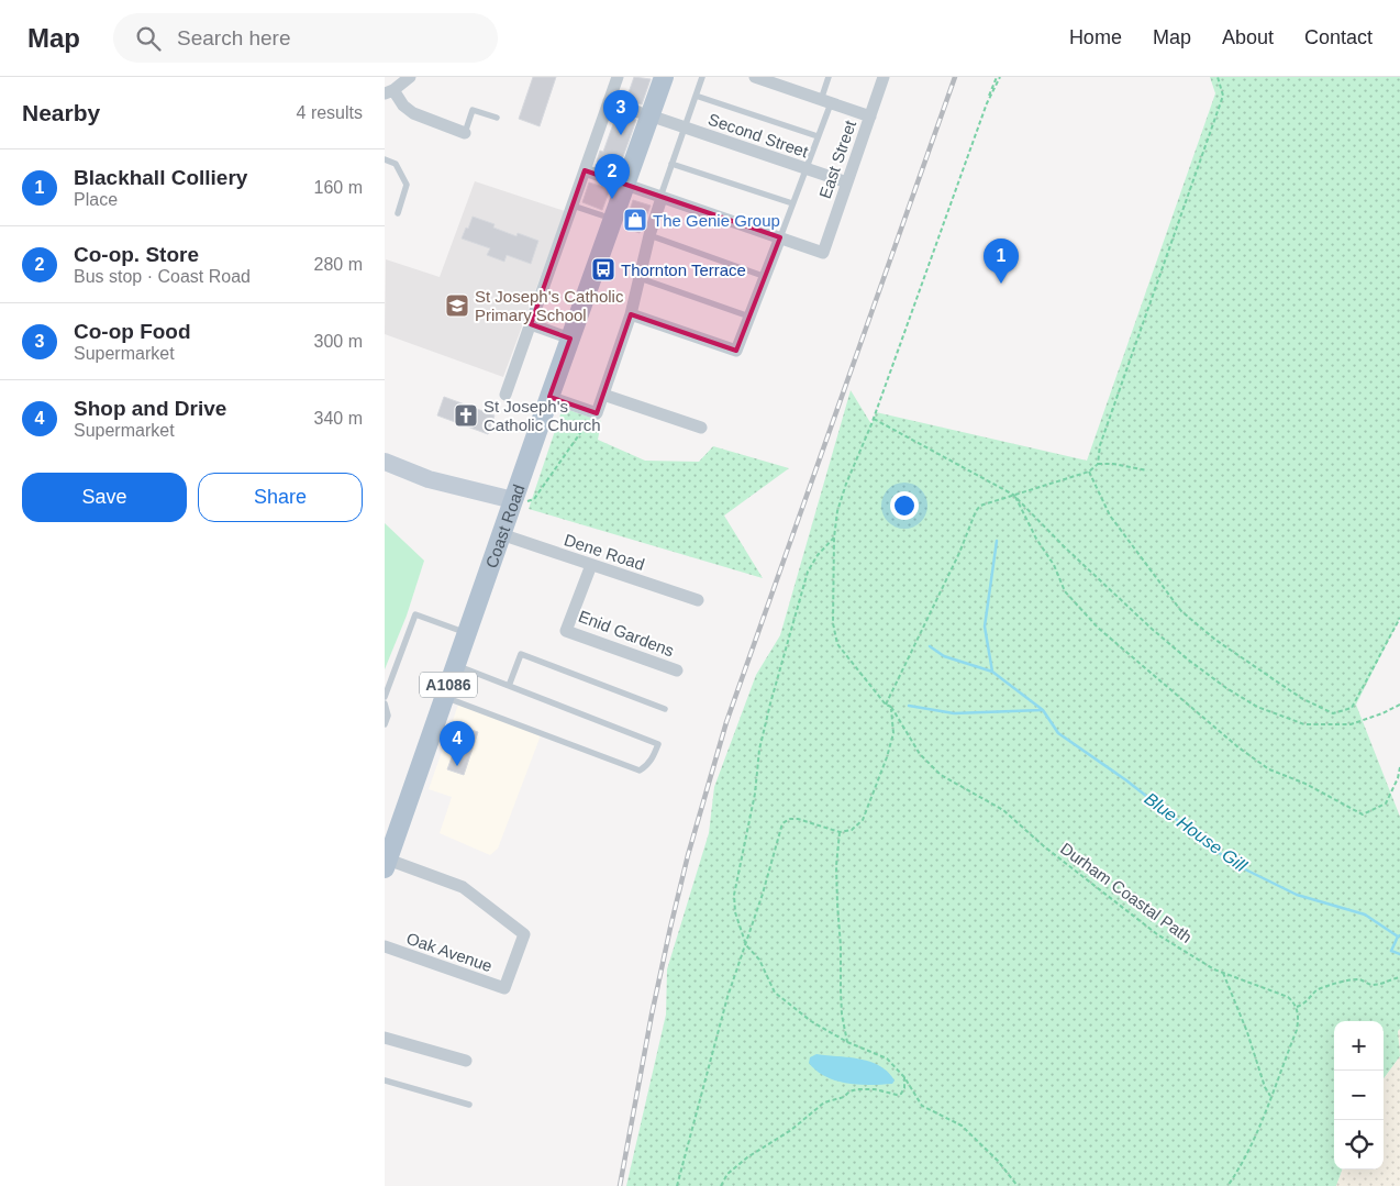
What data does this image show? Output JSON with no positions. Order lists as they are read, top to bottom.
{
  "streets": {
    "main road": ["Coast Road", "A1086"],
    "street": [
      "Second Street",
      "East Street",
      "Dene Road",
      "Enid Gardens",
      "Oak Avenue"
    ],
    "path": ["Durham Coastal Path"]
  },
  "crossings": [
    ["Second Street", "East Street"],
    ["Coast Road", "Dene Road"],
    ["Coast Road", "A1086"],
    ["Coast Road", "Oak Avenue"],
    ["Dene Road", "Enid Gardens"]
  ],
  "water": ["Blue House Gill"],
  "places": {
    "shop": ["The Genie Group"],
    "bus stop": ["Thornton Terrace"],
    "school or university": ["St Joseph's Catholic Primary School"],
    "church": ["St Joseph's Catholic Church"]
  },
  "page": {
    "header": "Map",
    "search": "Search here",
    "nav": [
      "Home",
      "Map",
      "About",
      "Contact"
    ],
    "heading": ["Nearby", "4 results"],
    "pins": [
      "3",
      "2",
      "1",
      "4"
    ],
    "list": [
      {
        "mark": "1",
        "name": "Blackhall Colliery",
        "note": "Place",
        "value": "160 m"
      },
      {
        "mark": "2",
        "name": "Co-op. Store",
        "note": "Bus stop · Coast Road",
        "value": "280 m"
      },
      {
        "mark": "3",
        "name": "Co-op Food",
        "note": "Supermarket",
        "value": "300 m"
      },
      {
        "mark": "4",
        "name": "Shop and Drive",
        "note": "Supermarket",
        "value": "340 m"
      }
    ],
    "buttons": ["Save", "Share"],
    "map_buttons": ["+", "−"]
  }
}
